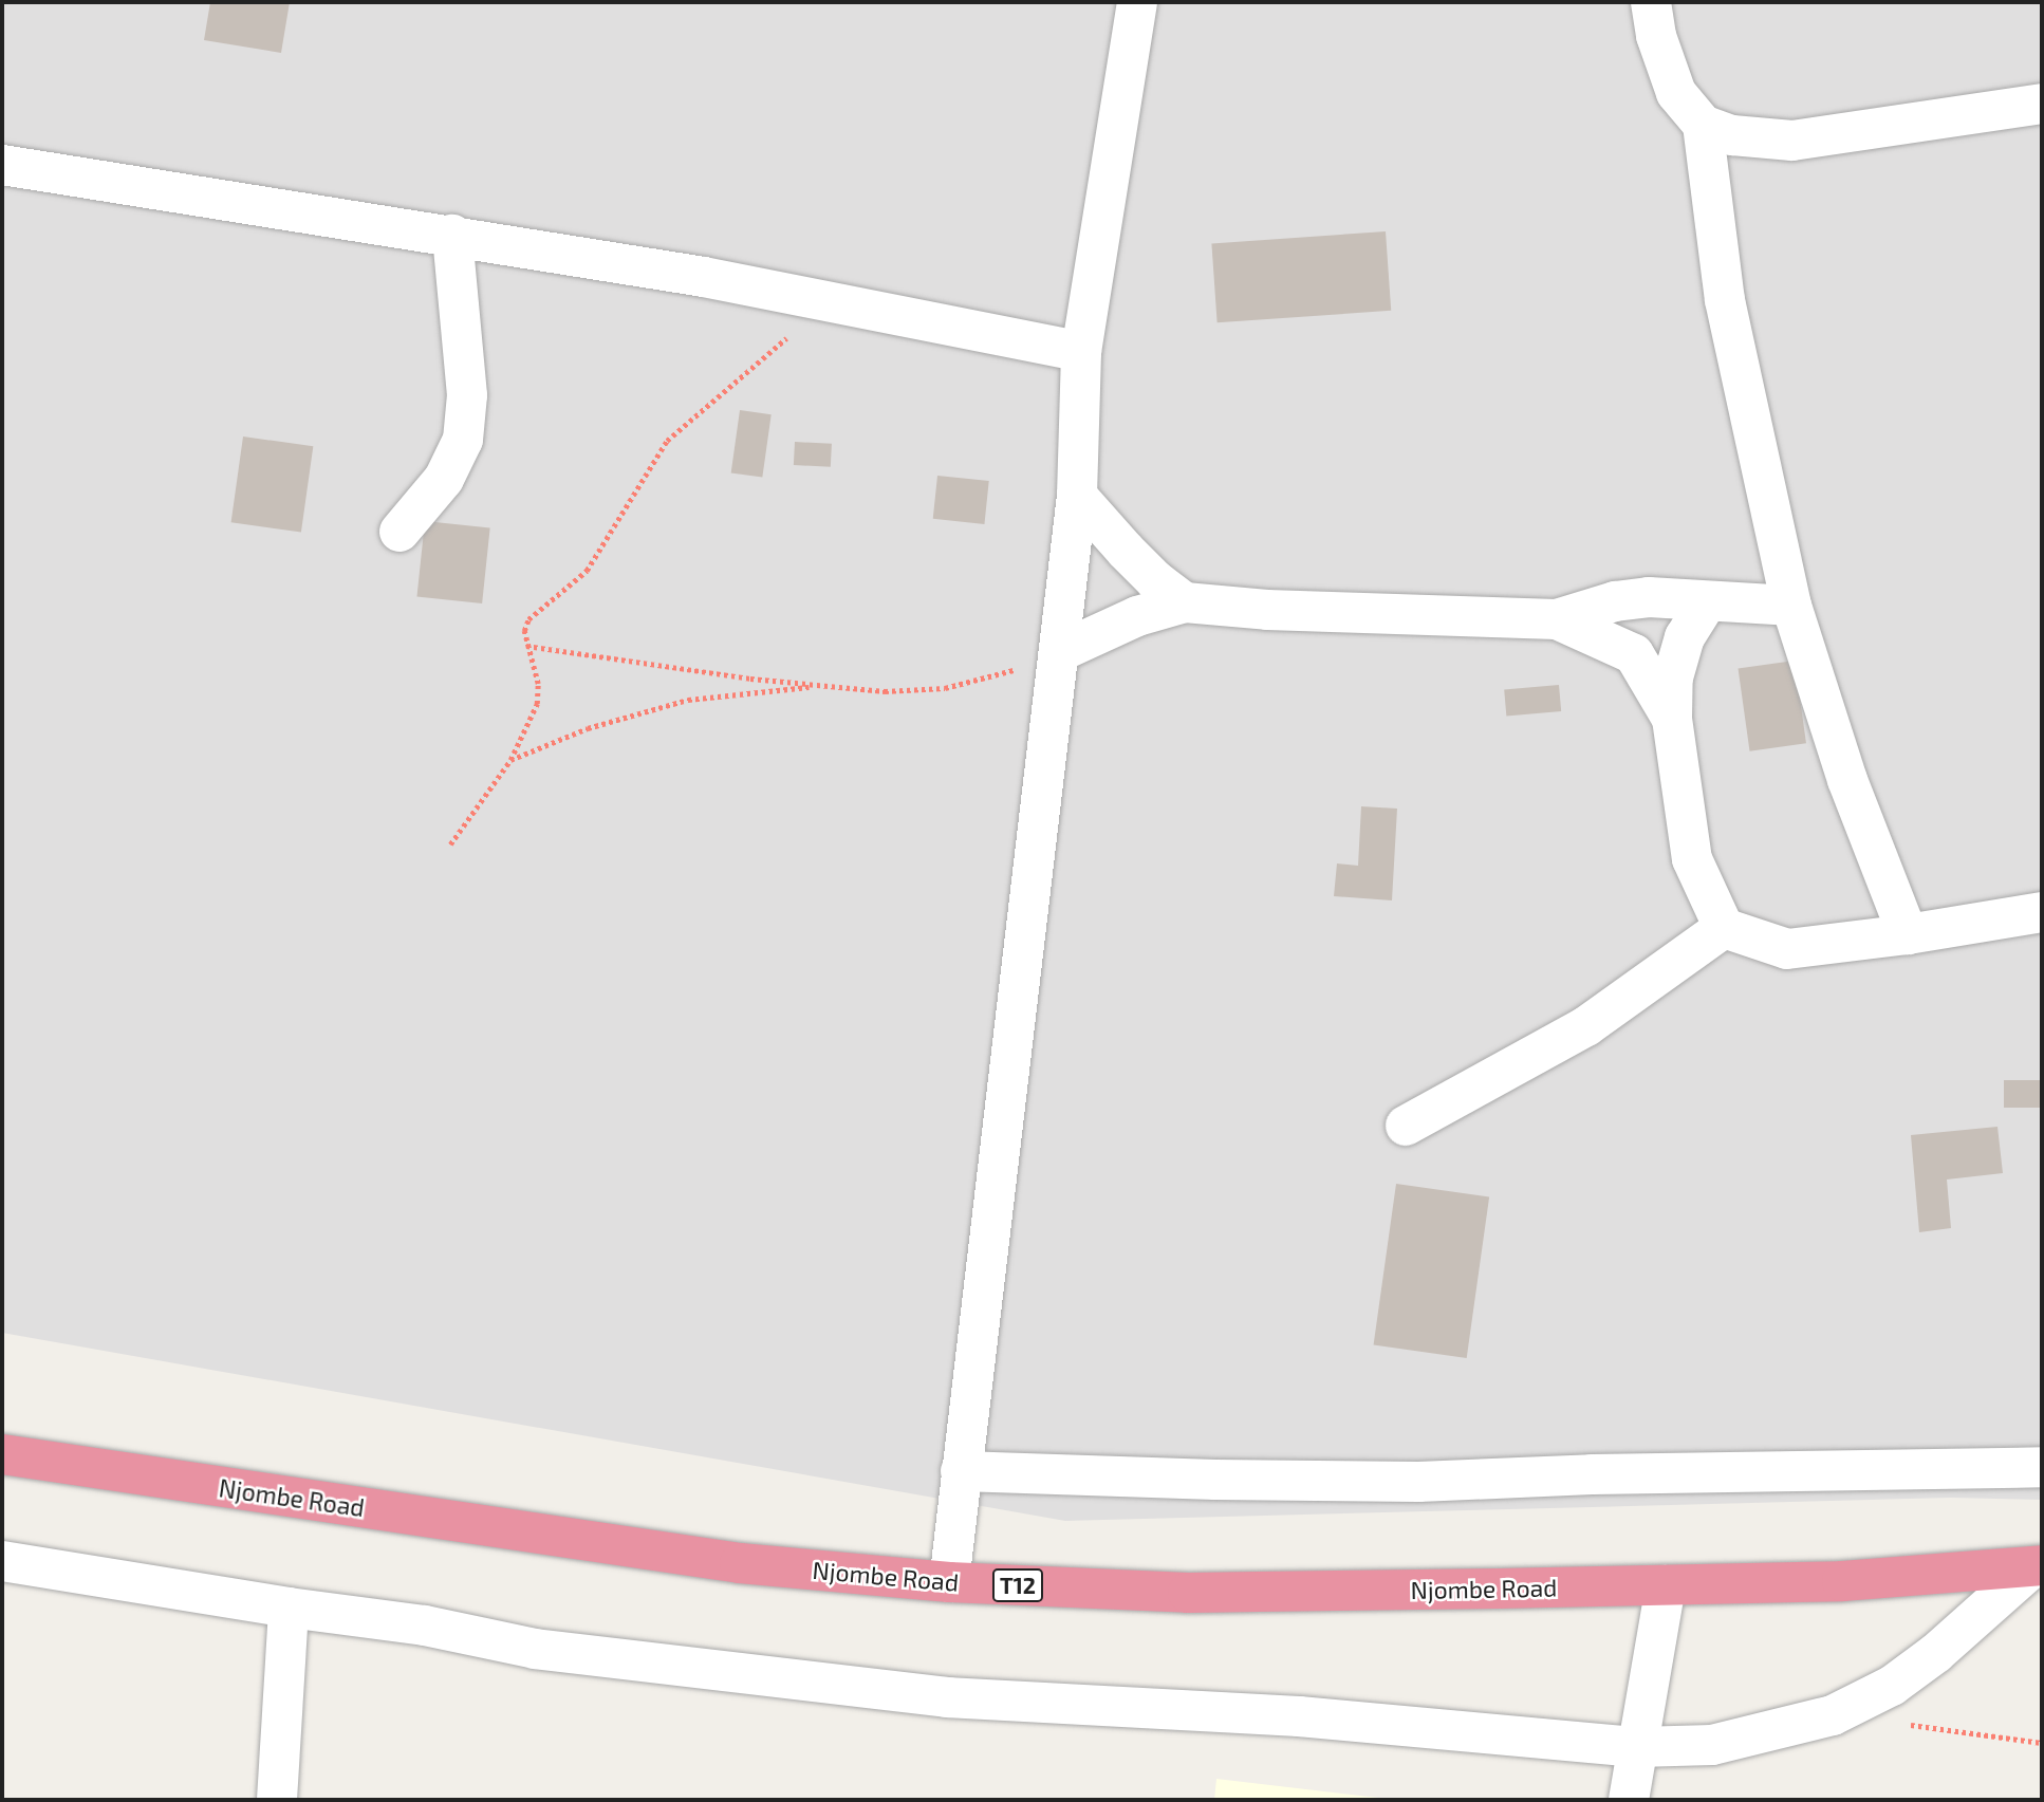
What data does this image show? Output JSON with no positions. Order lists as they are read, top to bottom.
{
  "streets": {
    "highway": ["Njombe Road", "T12"]
  }
}
